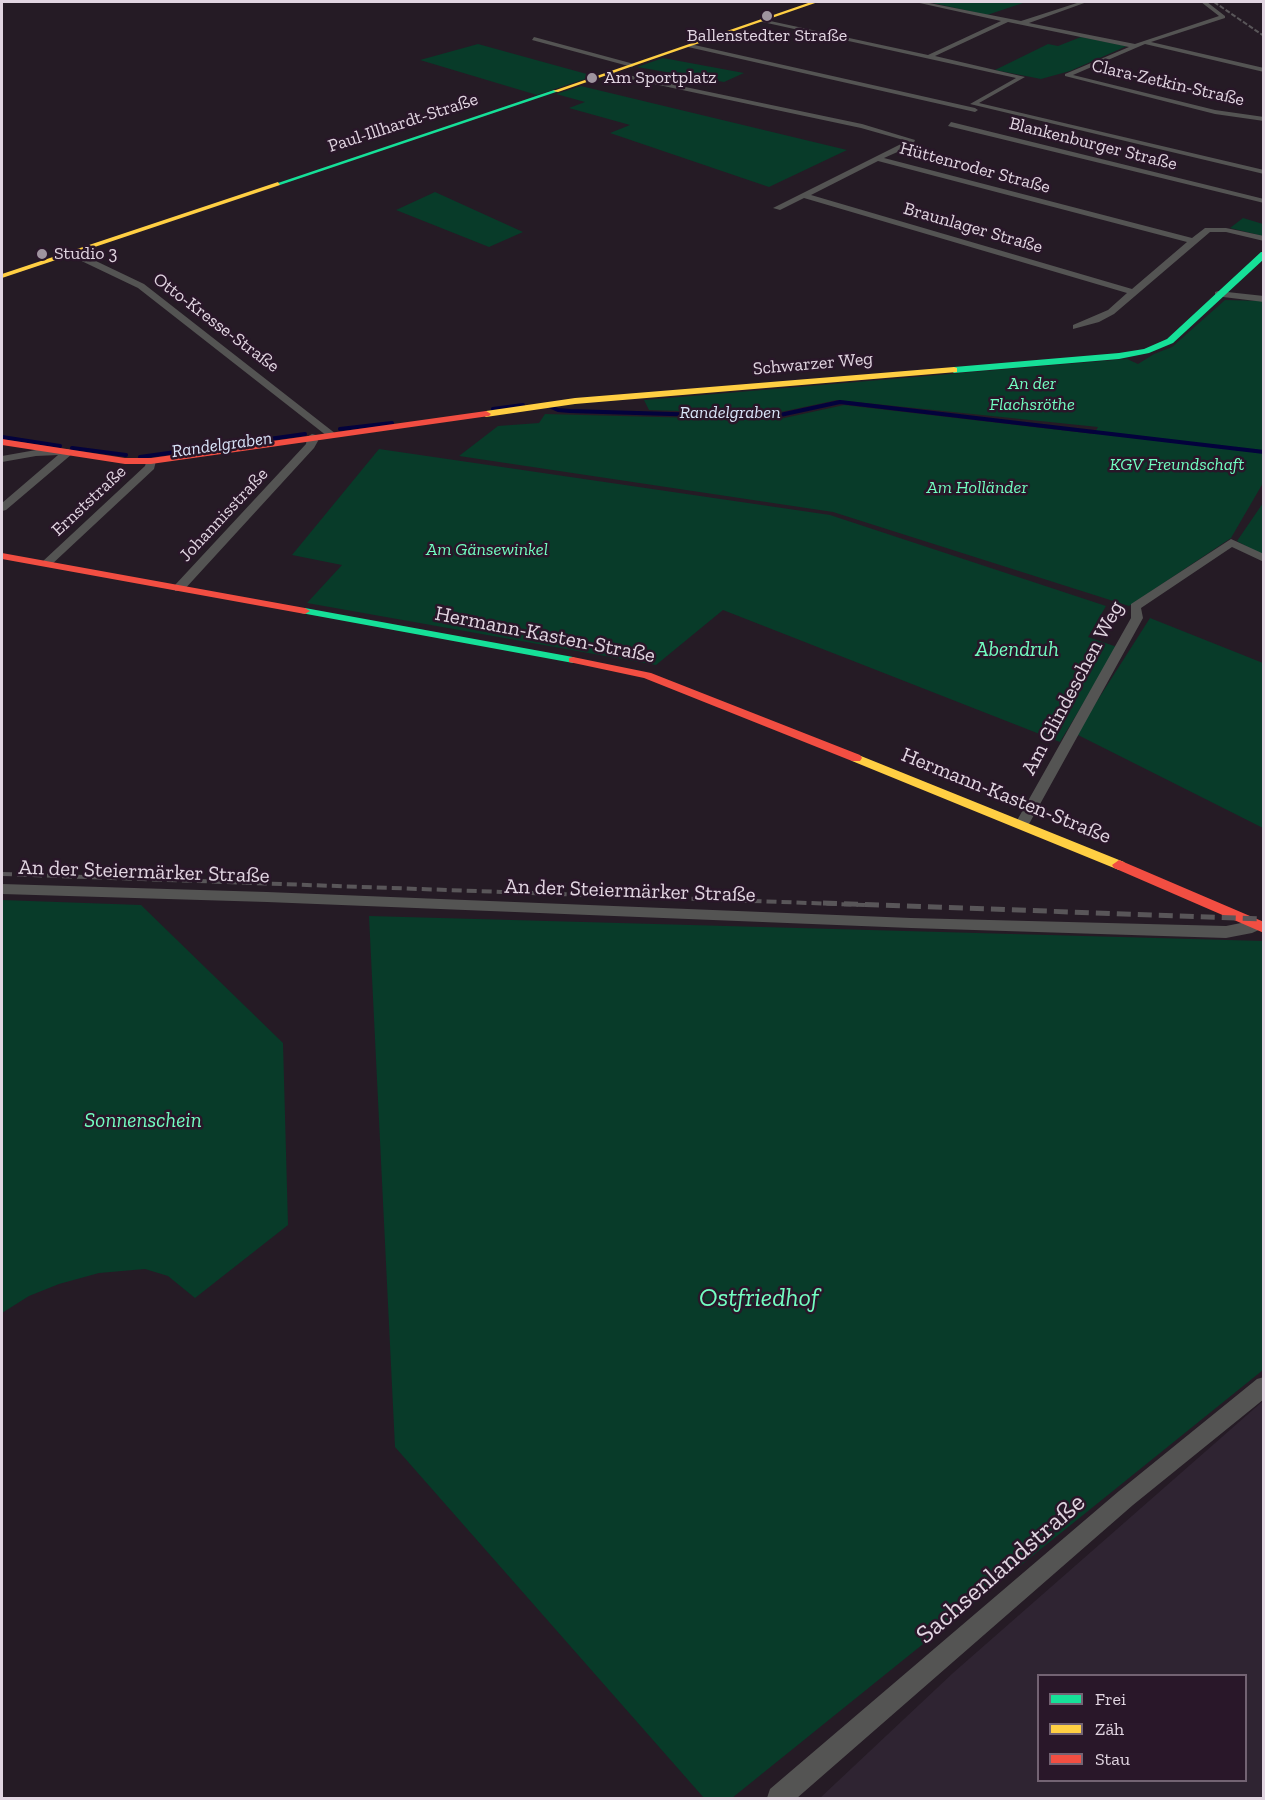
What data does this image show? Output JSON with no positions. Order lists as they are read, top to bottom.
{
  "streets": {
    "street": [
      "Clara-Zetkin-Straße",
      "Paul-Illhardt-Straße",
      "Blankenburger Straße",
      "Hüttenroder Straße",
      "Braunlager Straße",
      "Otto-Kresse-Straße",
      "Schwarzer Weg",
      "Ernststraße",
      "Johannisstraße",
      "Hermann-Kasten-Straße",
      "Am Glindeschen Weg",
      "An der Steiermärker Straße",
      "Sachsenlandstraße"
    ]
  },
  "crossings": [
    ["Paul-Illhardt-Straße", "Hüttenroder Straße"],
    ["Paul-Illhardt-Straße", "Otto-Kresse-Straße"],
    ["Otto-Kresse-Straße", "Schwarzer Weg"],
    ["Ernststraße", "Hermann-Kasten-Straße"],
    ["Johannisstraße", "Hermann-Kasten-Straße"],
    ["Hermann-Kasten-Straße", "Am Glindeschen Weg"],
    ["Hermann-Kasten-Straße", "An der Steiermärker Straße"]
  ],
  "water": ["Randelgraben"],
  "parks": [
    "An der Flachsröthe",
    "KGV Freundschaft",
    "Am Holländer",
    "Am Gänsewinkel",
    "Abendruh",
    "Sonnenschein",
    "Ostfriedhof"
  ],
  "places": ["Ballenstedter Straße", "Am Sportplatz", "Studio 3"],
  "legend": ["Frei", "Zäh", "Stau"]
}
